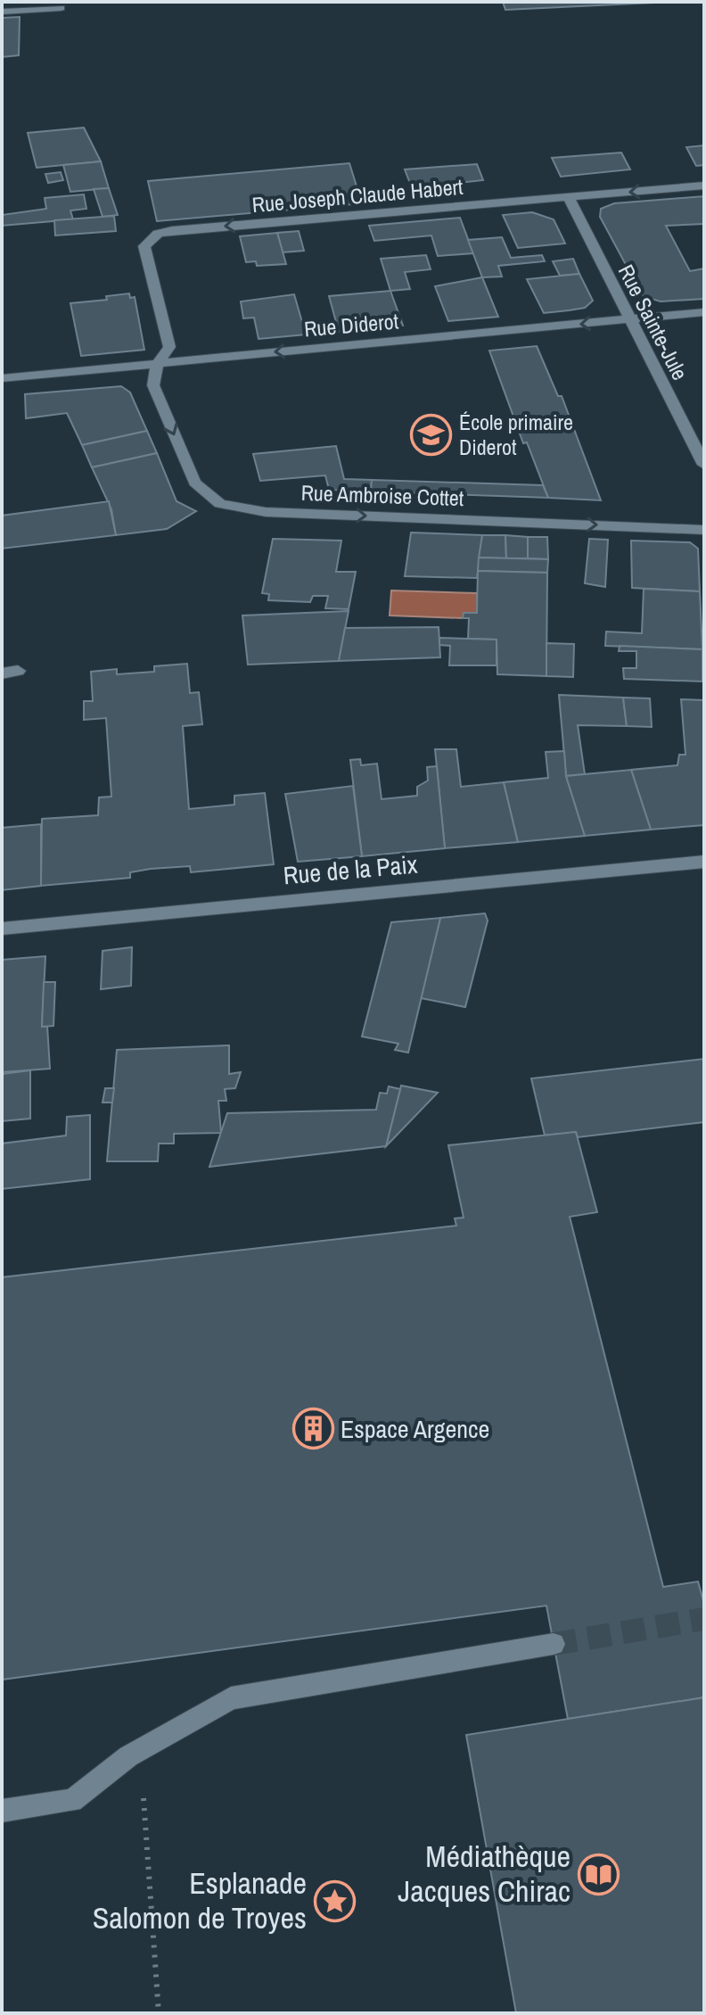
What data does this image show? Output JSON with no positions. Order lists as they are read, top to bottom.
{
  "streets": {
    "street": [
      "Rue Joseph Claude Habert",
      "Rue Sainte-Jule",
      "Rue Diderot",
      "Rue Ambroise Cottet",
      "Rue de la Paix"
    ]
  },
  "crossings": [
    ["Rue Joseph Claude Habert", "Rue Sainte-Jule"],
    ["Rue Joseph Claude Habert", "Rue Diderot"],
    ["Rue Joseph Claude Habert", "Rue Ambroise Cottet"],
    ["Rue Sainte-Jule", "Rue Diderot"],
    ["Rue Diderot", "Rue Ambroise Cottet"]
  ],
  "one_way": ["Rue Joseph Claude Habert", "Rue Diderot", "Rue Ambroise Cottet"],
  "places": {
    "school or university": ["École primaire Diderot"],
    "building": ["Espace Argence"],
    "library": ["Médiathèque Jacques Chirac"],
    "place": ["Esplanade Salomon de Troyes"]
  }
}
